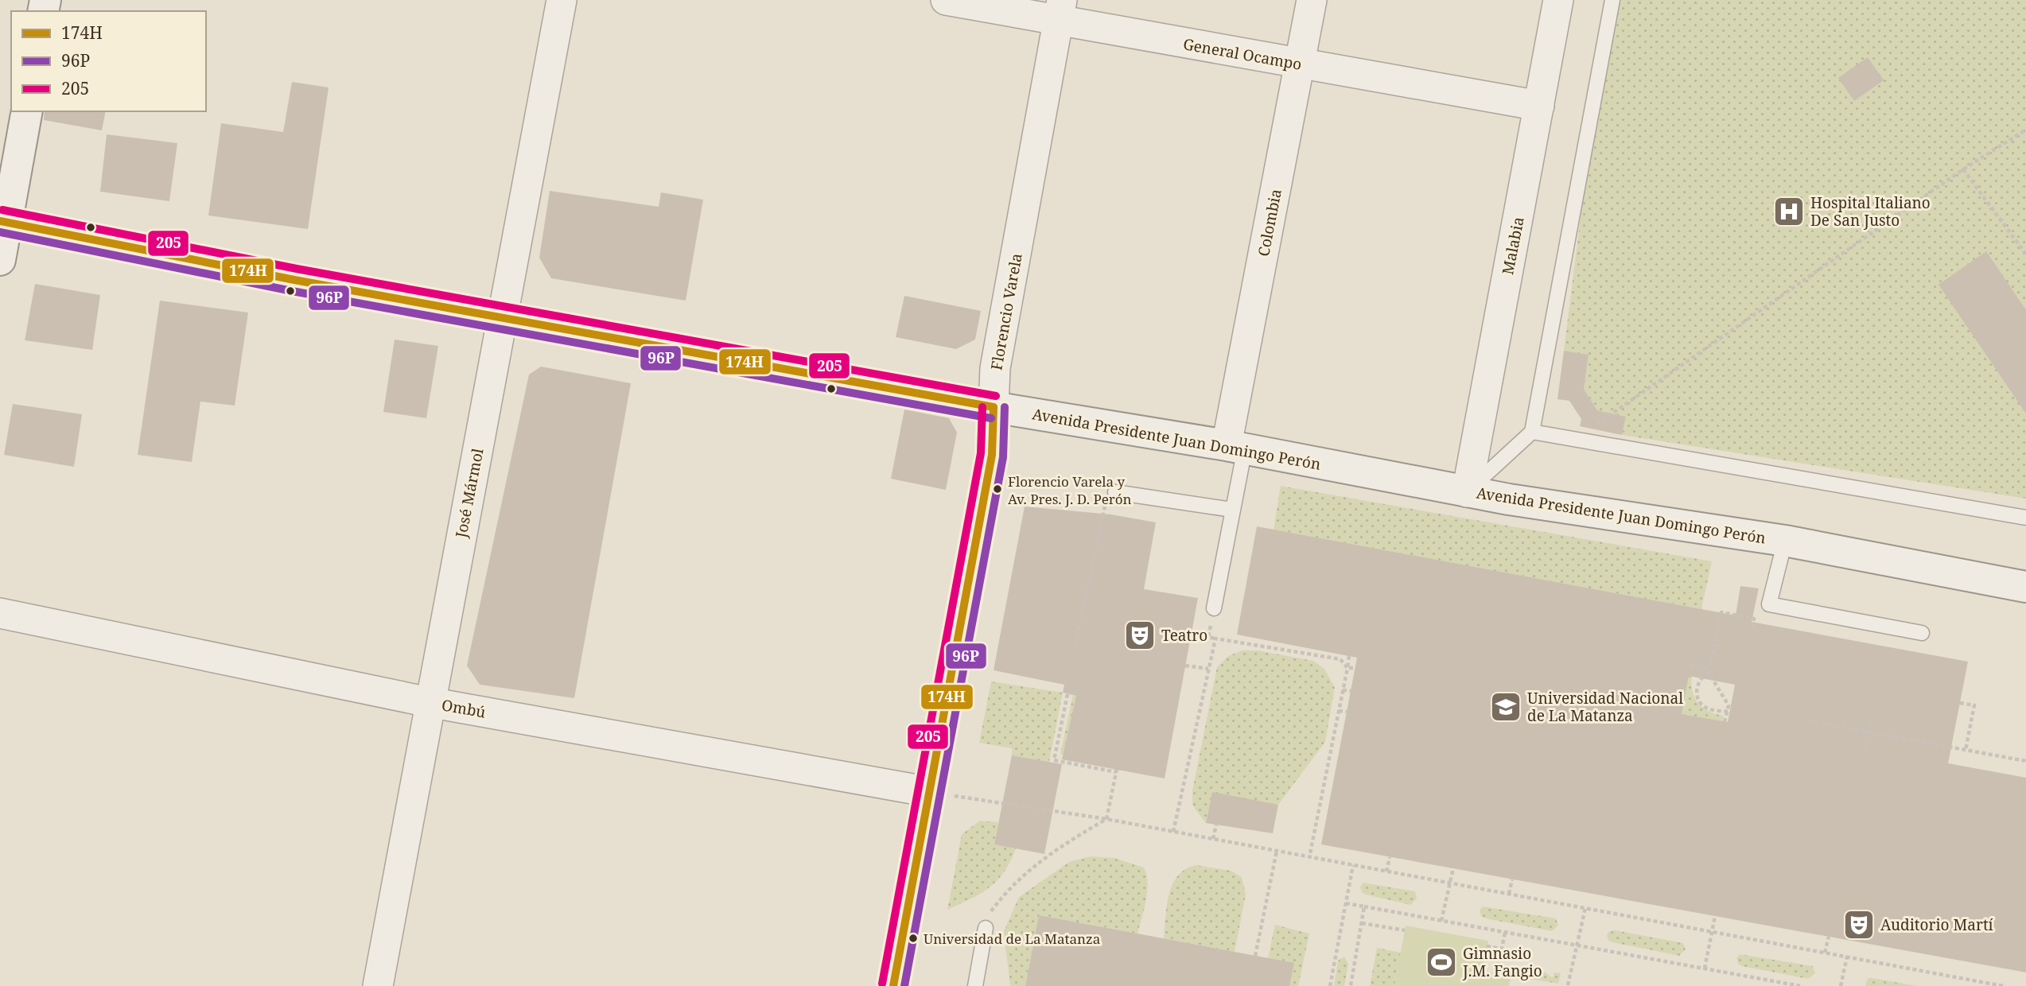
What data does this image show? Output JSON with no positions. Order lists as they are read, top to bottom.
{
  "streets": {
    "main road": ["Florencio Varela", "Avenida Presidente Juan Domingo Perón"],
    "street": [
      "General Ocampo",
      "Colombia",
      "Malabia",
      "José Mármol",
      "Ombú"
    ]
  },
  "crossings": [
    ["General Ocampo", "Colombia"],
    ["General Ocampo", "Malabia"],
    ["General Ocampo", "Florencio Varela"],
    ["Colombia", "Avenida Presidente Juan Domingo Perón"],
    ["Malabia", "Avenida Presidente Juan Domingo Perón"],
    ["Florencio Varela", "Avenida Presidente Juan Domingo Perón"],
    ["Florencio Varela", "Ombú"],
    ["Avenida Presidente Juan Domingo Perón", "José Mármol"],
    ["José Mármol", "Ombú"]
  ],
  "places": {
    "hospital": ["Hospital Italiano De San Justo"],
    "other": ["Florencio Varela y Av. Pres. J. D. Perón", "Universidad de La Matanza"],
    "theatre": ["Teatro", "Auditorio Martí"],
    "school or university": ["Universidad Nacional de La Matanza"],
    "sports": ["Gimnasio J.M. Fangio"]
  },
  "lines": ["transit line 205", "transit line 174H", "transit line 96P"],
  "legend": ["174H", "96P", "205"]
}
